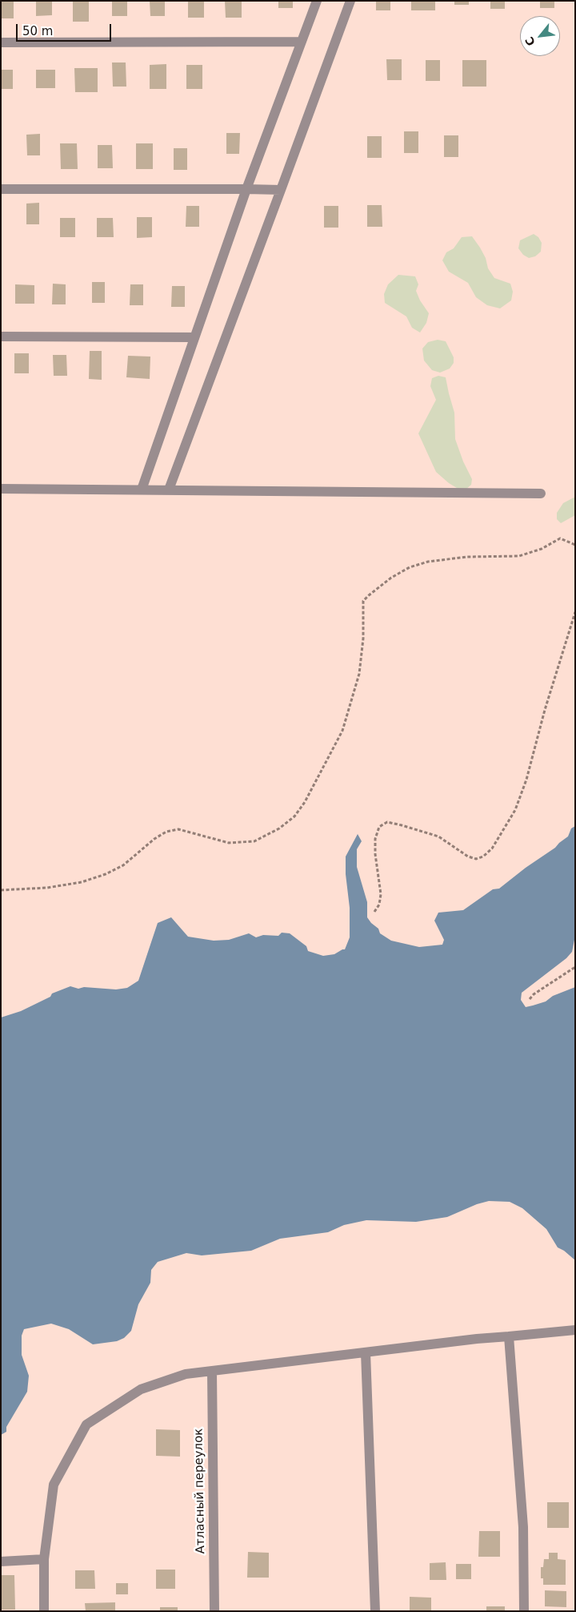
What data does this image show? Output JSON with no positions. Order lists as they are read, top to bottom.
{
  "streets": {
    "street": ["Атласный переулок"]
  },
  "scale_bar": "50 m",
  "north": "bottom left"
}
